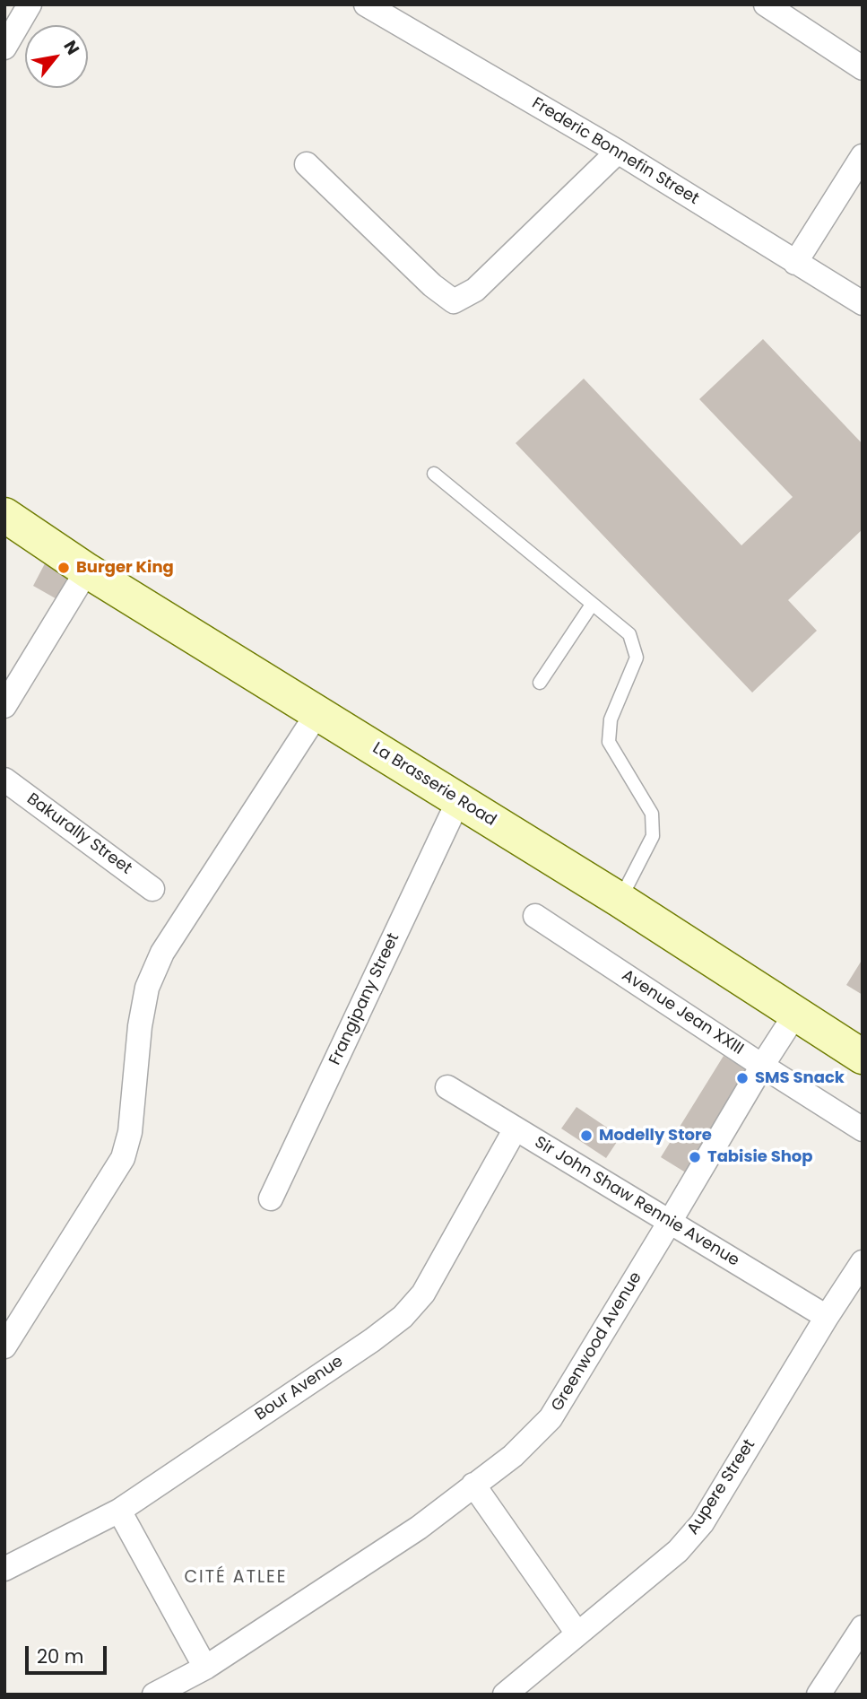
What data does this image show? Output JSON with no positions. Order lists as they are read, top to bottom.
{
  "streets": {
    "main road": ["La Brasserie Road"],
    "street": [
      "Frederic Bonnefin Street",
      "Bakurally Street",
      "Frangipany Street",
      "Avenue Jean XXIII",
      "Sir John Shaw Rennie Avenue",
      "Greenwood Avenue",
      "Bour Avenue",
      "Aupere Street"
    ]
  },
  "crossings": [
    ["La Brasserie Road", "Frangipany Street"],
    ["La Brasserie Road", "Greenwood Avenue"],
    ["Avenue Jean XXIII", "Greenwood Avenue"],
    ["Sir John Shaw Rennie Avenue", "Greenwood Avenue"],
    ["Sir John Shaw Rennie Avenue", "Bour Avenue"],
    ["Sir John Shaw Rennie Avenue", "Aupere Street"]
  ],
  "districts": ["CITÉ ATLEE"],
  "places": [
    "Burger King",
    "SMS Snack",
    "Modelly Store",
    "Tabisie Shop"
  ],
  "scale_bar": "20 m",
  "north": "top right"
}
